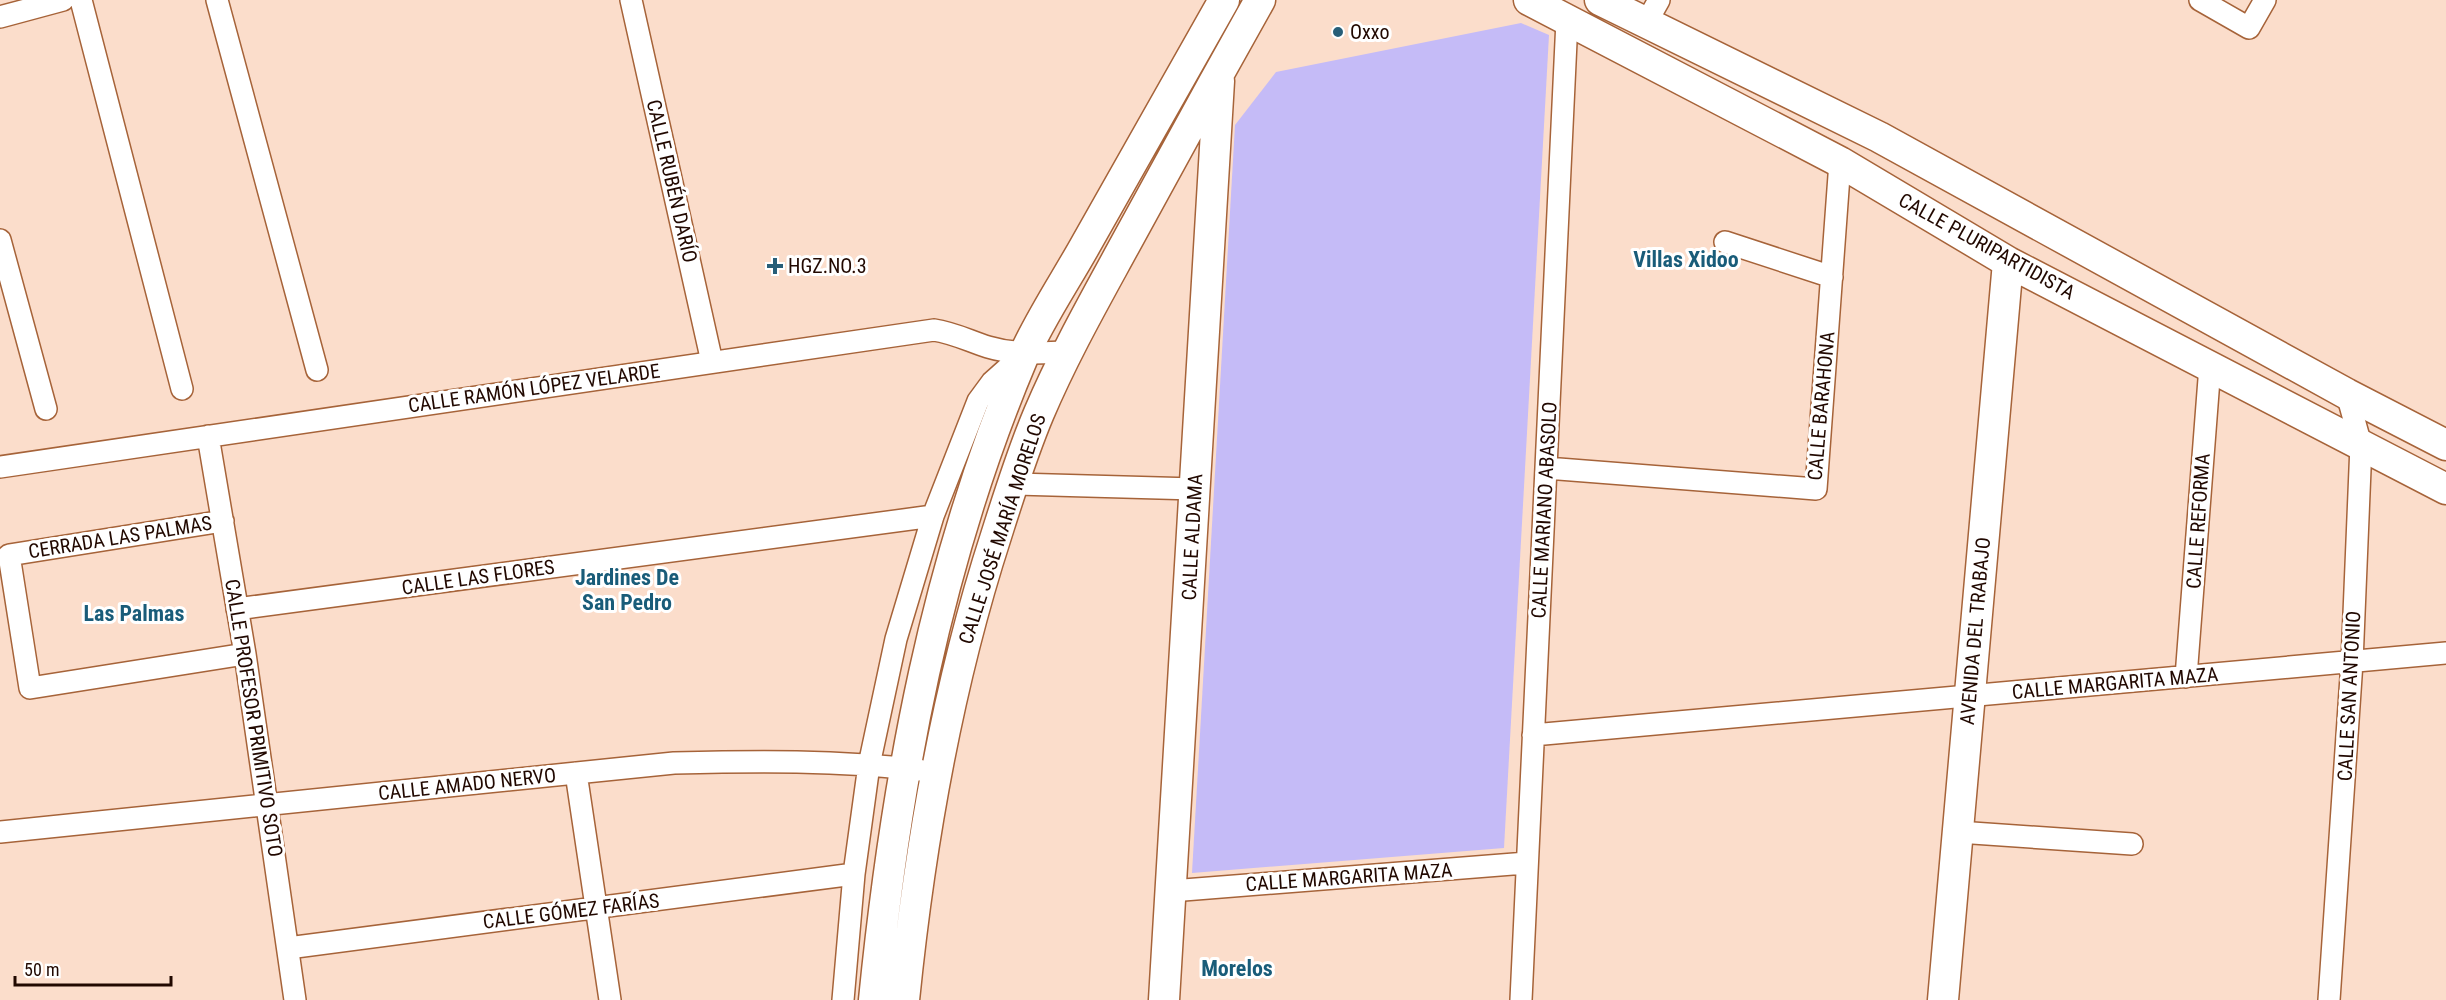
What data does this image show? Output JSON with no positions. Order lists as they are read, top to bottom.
{
  "streets": {
    "street": [
      "CALLE RUBÉN DARÍO",
      "CALLE PLURIPARTIDISTA",
      "CALLE RAMÓN LÓPEZ VELARDE",
      "CALLE BARAHONA",
      "CALLE MARIANO ABASOLO",
      "CALLE REFORMA",
      "CALLE JOSÉ MARÍA MORELOS",
      "CERRADA LAS PALMAS",
      "CALLE ALDAMA",
      "CALLE LAS FLORES",
      "AVENIDA DEL TRABAJO",
      "CALLE MARGARITA MAZA",
      "CALLE SAN ANTONIO",
      "CALLE PROFESOR PRIMITIVO SOTO",
      "CALLE AMADO NERVO",
      "CALLE GÓMEZ FARÍAS"
    ]
  },
  "crossings": [
    ["CALLE RUBÉN DARÍO", "CALLE RAMÓN LÓPEZ VELARDE"],
    ["CALLE PLURIPARTIDISTA", "CALLE BARAHONA"],
    ["CALLE PLURIPARTIDISTA", "CALLE MARIANO ABASOLO"],
    ["CALLE PLURIPARTIDISTA", "CALLE REFORMA"],
    ["CALLE PLURIPARTIDISTA", "AVENIDA DEL TRABAJO"],
    ["CALLE PLURIPARTIDISTA", "CALLE SAN ANTONIO"],
    ["CALLE RAMÓN LÓPEZ VELARDE", "CALLE JOSÉ MARÍA MORELOS"],
    ["CALLE RAMÓN LÓPEZ VELARDE", "CALLE PROFESOR PRIMITIVO SOTO"],
    ["CALLE BARAHONA", "CALLE MARIANO ABASOLO"],
    ["CALLE MARIANO ABASOLO", "CALLE MARGARITA MAZA"],
    ["CALLE REFORMA", "CALLE MARGARITA MAZA"],
    ["CALLE JOSÉ MARÍA MORELOS", "CALLE ALDAMA"],
    ["CALLE JOSÉ MARÍA MORELOS", "CALLE AMADO NERVO"],
    ["CERRADA LAS PALMAS", "CALLE PROFESOR PRIMITIVO SOTO"],
    ["CALLE ALDAMA", "CALLE MARGARITA MAZA"],
    ["CALLE LAS FLORES", "CALLE PROFESOR PRIMITIVO SOTO"],
    ["AVENIDA DEL TRABAJO", "CALLE MARGARITA MAZA"],
    ["CALLE MARGARITA MAZA", "CALLE SAN ANTONIO"],
    ["CALLE PROFESOR PRIMITIVO SOTO", "CALLE AMADO NERVO"],
    ["CALLE PROFESOR PRIMITIVO SOTO", "CALLE GÓMEZ FARÍAS"]
  ],
  "districts": [
    "Villas Xidoo",
    "Jardines De San Pedro",
    "Las Palmas",
    "Morelos"
  ],
  "places": {
    "other": ["Oxxo"],
    "health": ["HGZ.NO.3"]
  },
  "scale_bar": "50 m"
}
